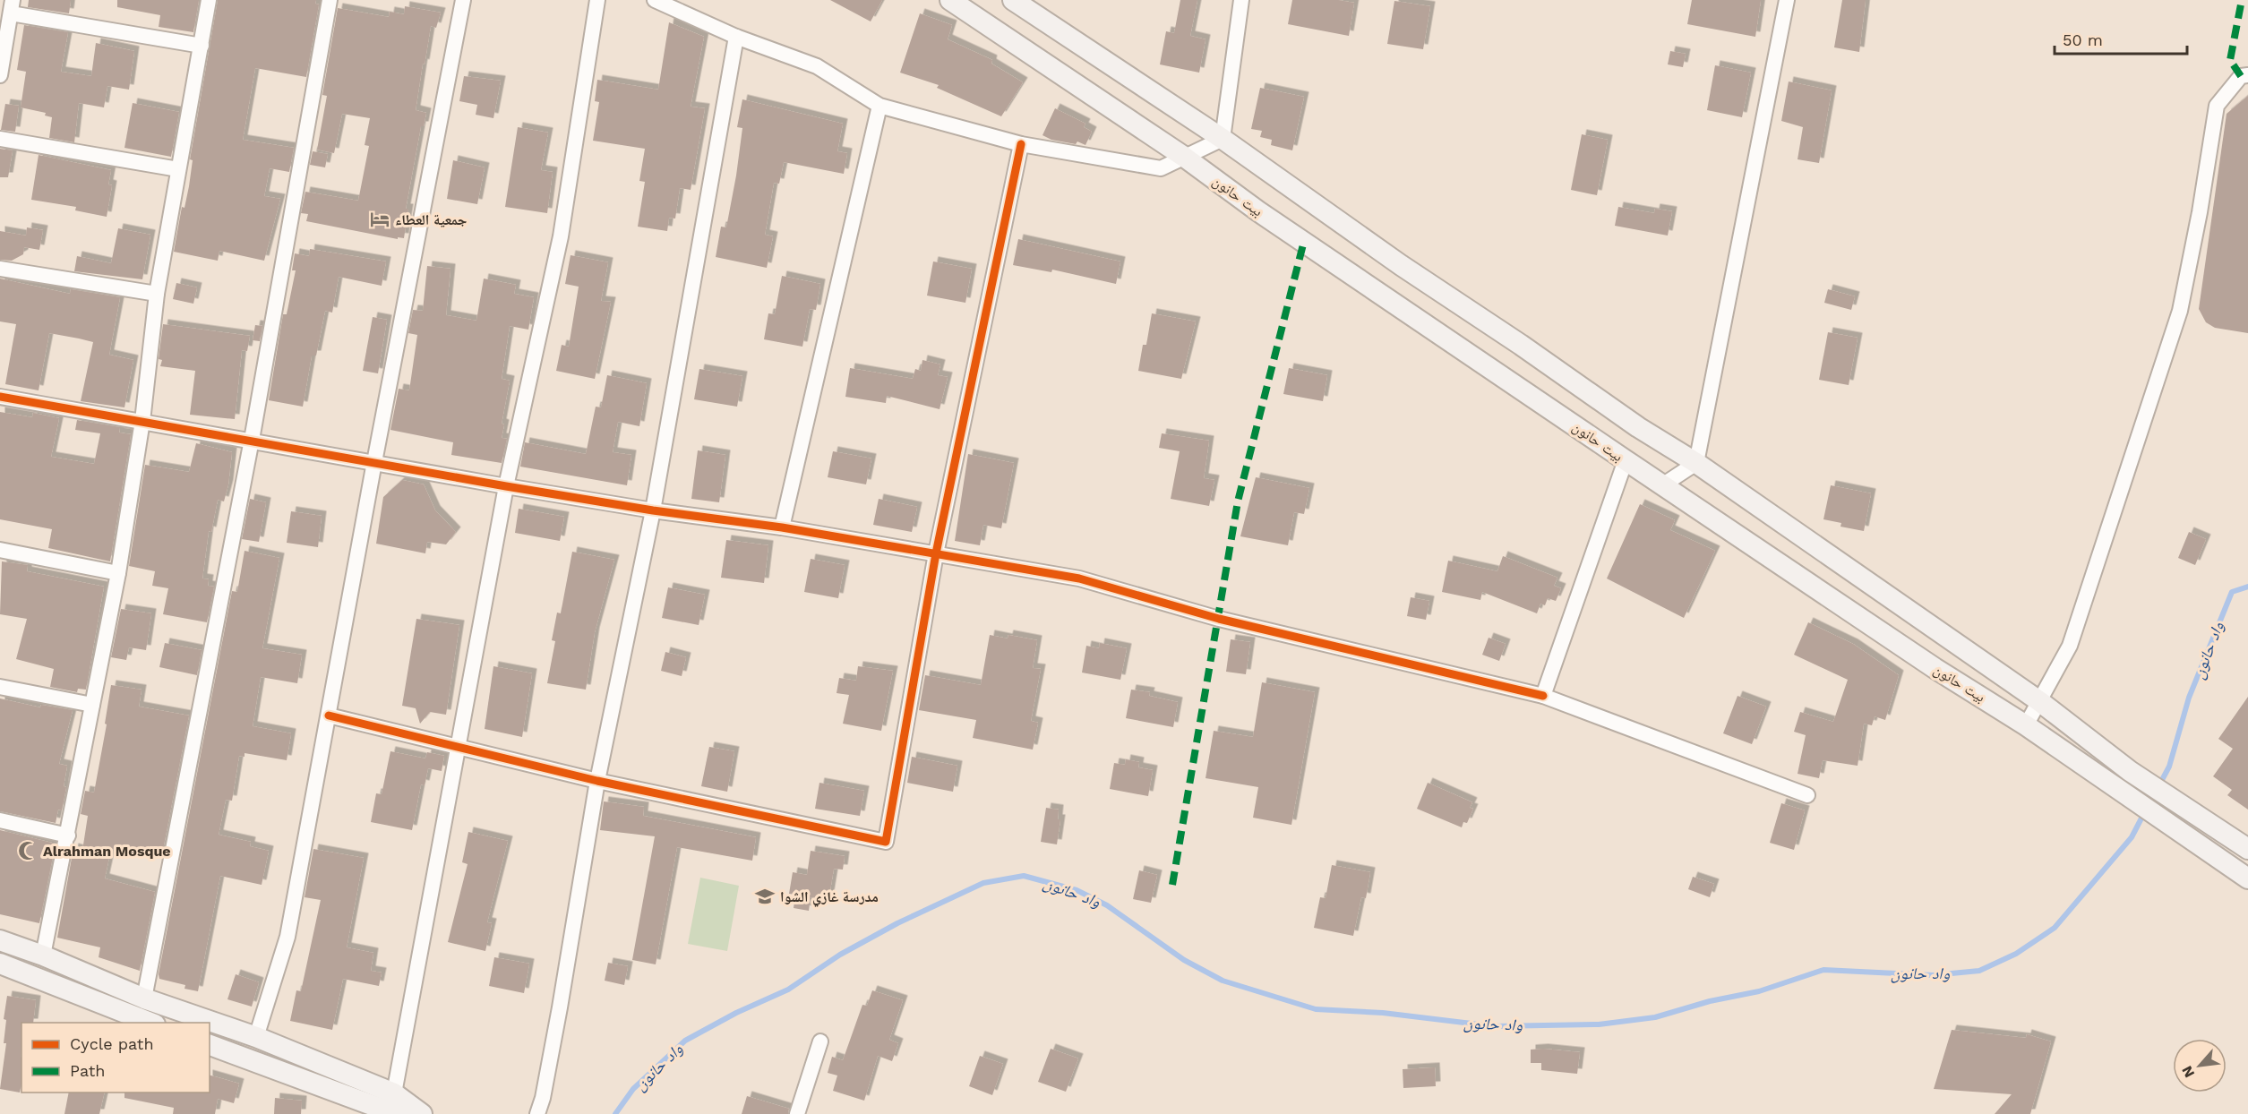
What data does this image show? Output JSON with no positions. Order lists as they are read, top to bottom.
{
  "streets": {
    "main road": ["بيت حانون"]
  },
  "water": ["واد حانون"],
  "places": {
    "hotel": ["جمعية العطاء"],
    "mosque": ["Alrahman Mosque"],
    "school or university": ["مدرسة غازي الشوا"]
  },
  "legend": ["Cycle path", "Path"],
  "scale_bar": "50 m",
  "north": "bottom left"
}
